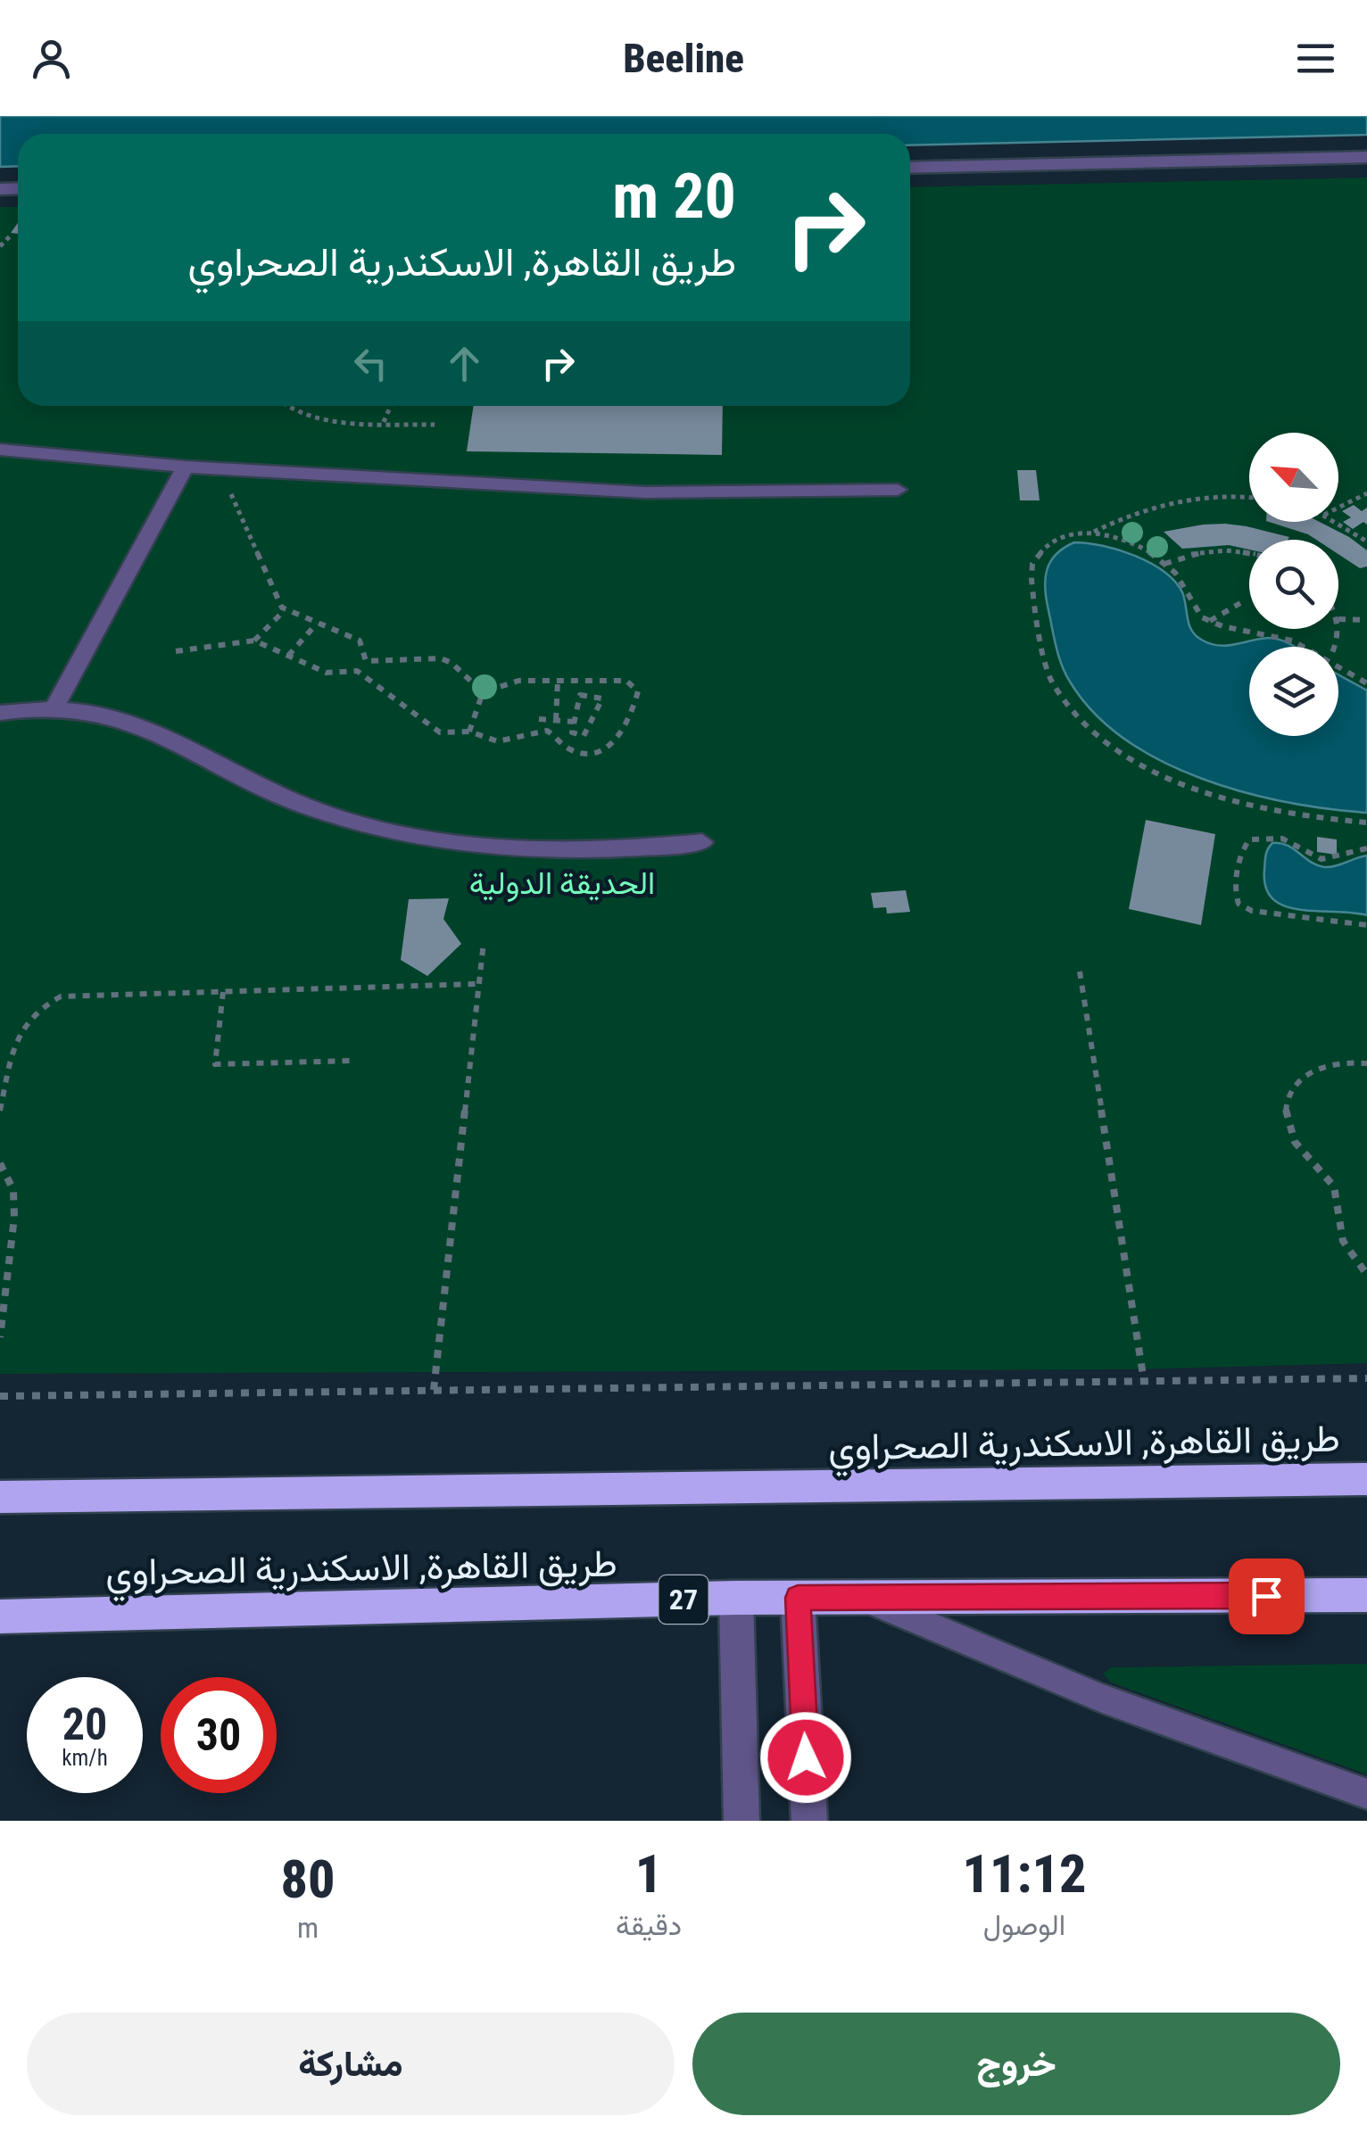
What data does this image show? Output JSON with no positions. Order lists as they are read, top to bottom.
{
  "streets": {
    "highway": ["طريق القاهرة, الاسكندرية الصحراوي", "27"]
  },
  "parks": ["الحديقة الدولية"],
  "north": "top left",
  "page": {
    "header": "Beeline",
    "turn": ["20 m", "طريق القاهرة, الاسكندرية الصحراوي"],
    "speed": "20 km/h",
    "limit": "30",
    "eta": [
      "11:12",
      "الوصول",
      "1",
      "دقيقة",
      "80",
      "m"
    ],
    "buttons": ["خروج", "مشاركة"]
  }
}
